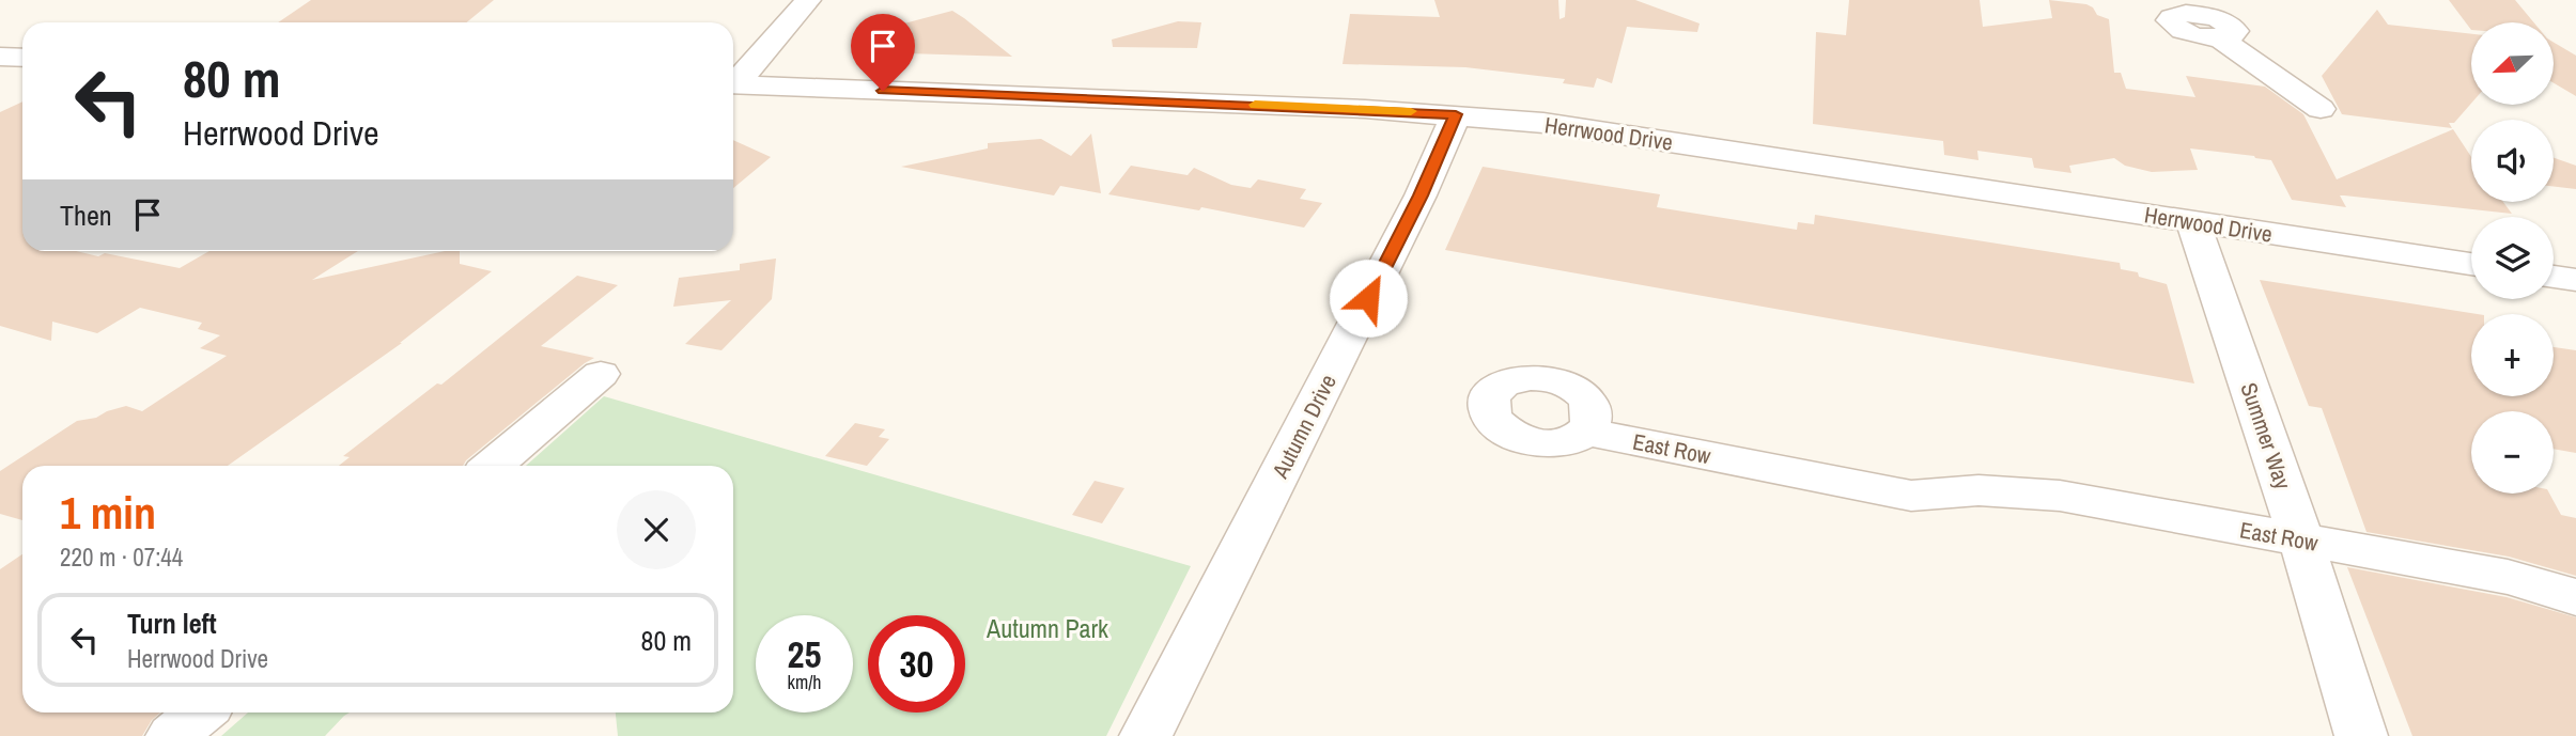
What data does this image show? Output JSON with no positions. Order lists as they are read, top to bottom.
{
  "streets": {
    "street": [
      "Herrwood Drive",
      "Autumn Drive",
      "Summer Way",
      "East Row"
    ]
  },
  "crossings": [
    ["Herrwood Drive", "Autumn Drive"],
    ["Herrwood Drive", "Summer Way"],
    ["Summer Way", "East Row"]
  ],
  "parks": ["Autumn Park"],
  "north": "bottom left",
  "page": {
    "map_buttons": ["+", "−"],
    "turn": ["80 m", "Herrwood Drive"],
    "then": "Then",
    "heading": ["1 min", "220 m · 07:44"],
    "list": [
      {
        "name": "Turn left",
        "note": "Herrwood Drive",
        "value": "80 m"
      }
    ],
    "speed": "25 km/h",
    "limit": "30"
  }
}
